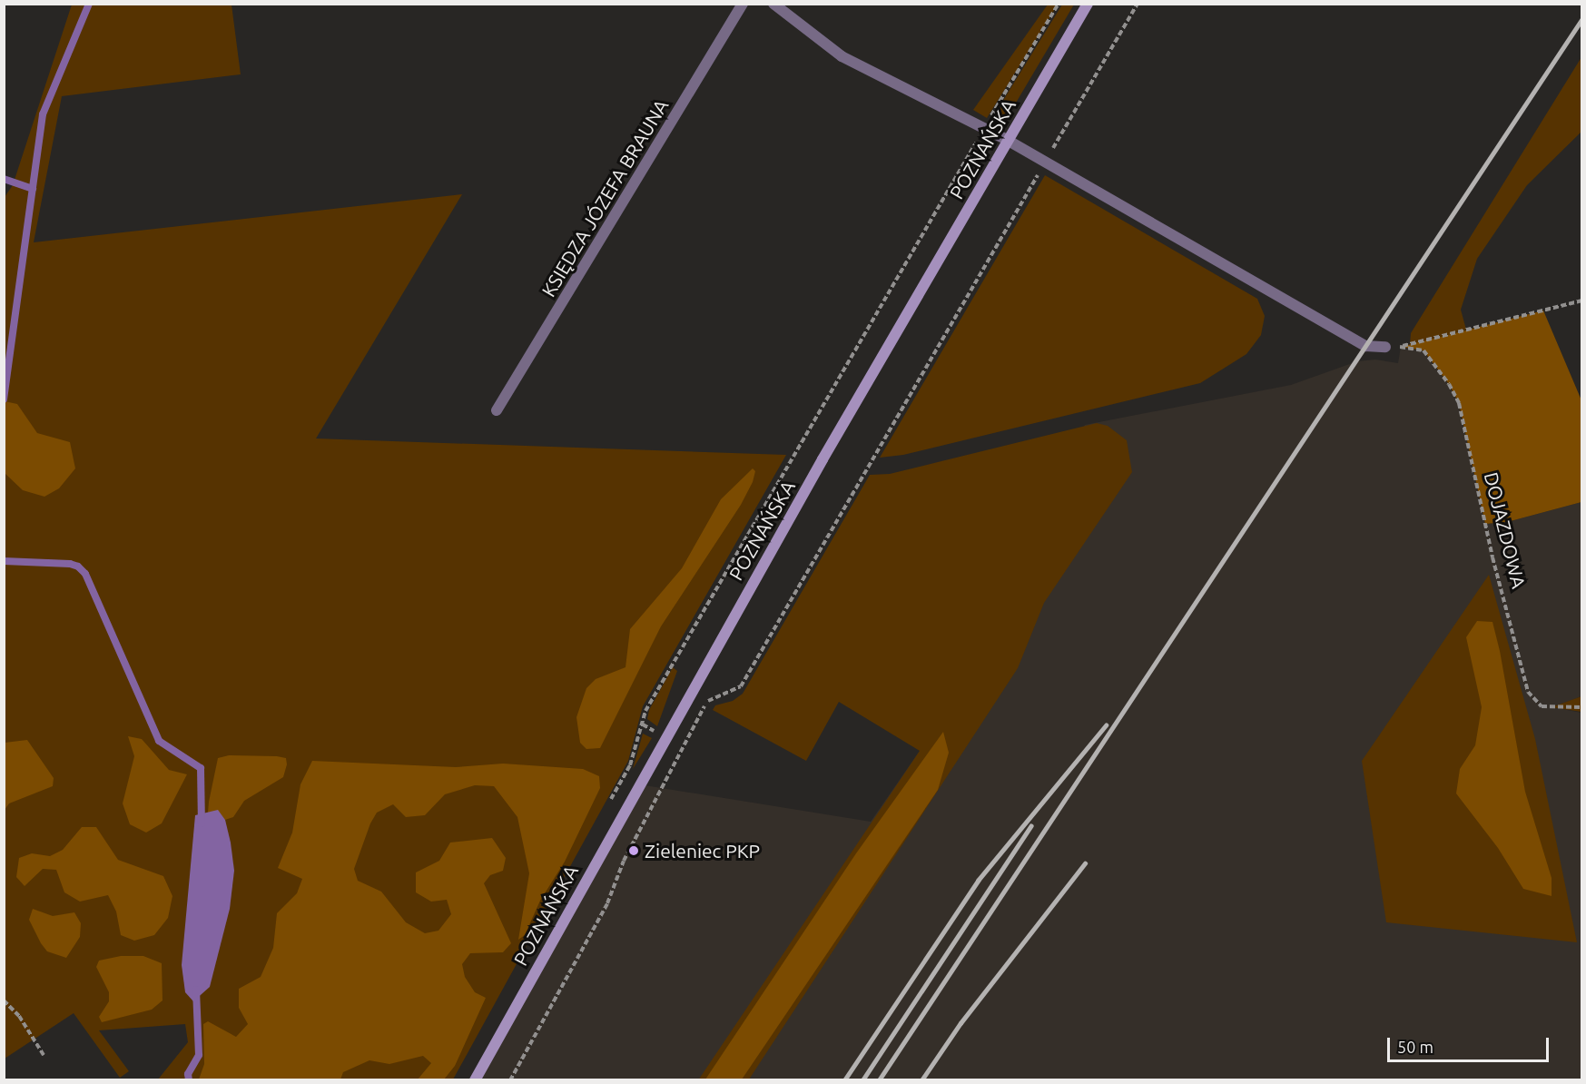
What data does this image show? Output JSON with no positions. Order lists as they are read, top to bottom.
{
  "streets": {
    "main road": ["POZNAŃSKA"],
    "street": ["KSIĘDZA JÓZEFA BRAUNA"],
    "path": ["DOJAZDOWA"]
  },
  "places": ["Zieleniec PKP"],
  "scale_bar": "50 m"
}
